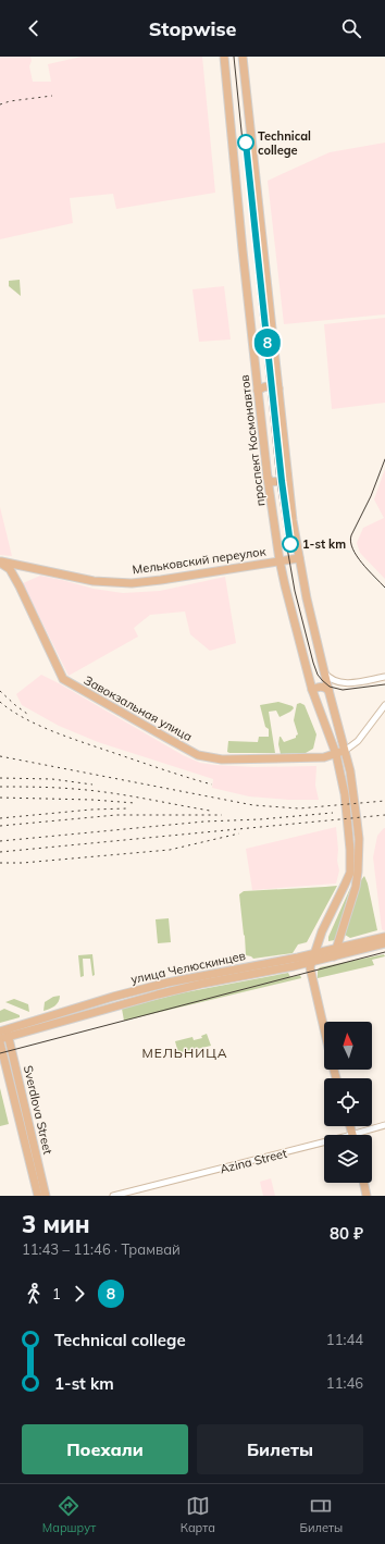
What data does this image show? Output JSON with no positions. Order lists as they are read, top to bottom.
{
  "streets": {
    "main road": [
      "проспект Космонавтов",
      "Мельковский переулок",
      "Завокзальная улица",
      "улица Челюскинцев",
      "Sverdlova Street"
    ],
    "street": ["Azina Street"]
  },
  "crossings": [
    ["проспект Космонавтов", "Мельковский переулок"],
    ["проспект Космонавтов", "Завокзальная улица"],
    ["проспект Космонавтов", "улица Челюскинцев"],
    ["Мельковский переулок", "Завокзальная улица"],
    ["улица Челюскинцев", "Sverdlova Street"]
  ],
  "districts": ["МЕЛЬНИЦА"],
  "places": ["Technical college", "1-st km"],
  "lines": ["tram line 8"],
  "north": "top",
  "page": {
    "header": "Stopwise",
    "on_map": "8",
    "heading": ["3 мин", "11:43 – 11:46 · Трамвай", "80 ₽"],
    "legs": ["1", "8"],
    "list": [
      {
        "name": "Technical college",
        "value": "11:44"
      },
      {
        "name": "1-st km",
        "value": "11:46"
      }
    ],
    "buttons": ["Поехали", "Билеты"],
    "tabs": ["Маршрут", "Карта", "Билеты"]
  }
}
